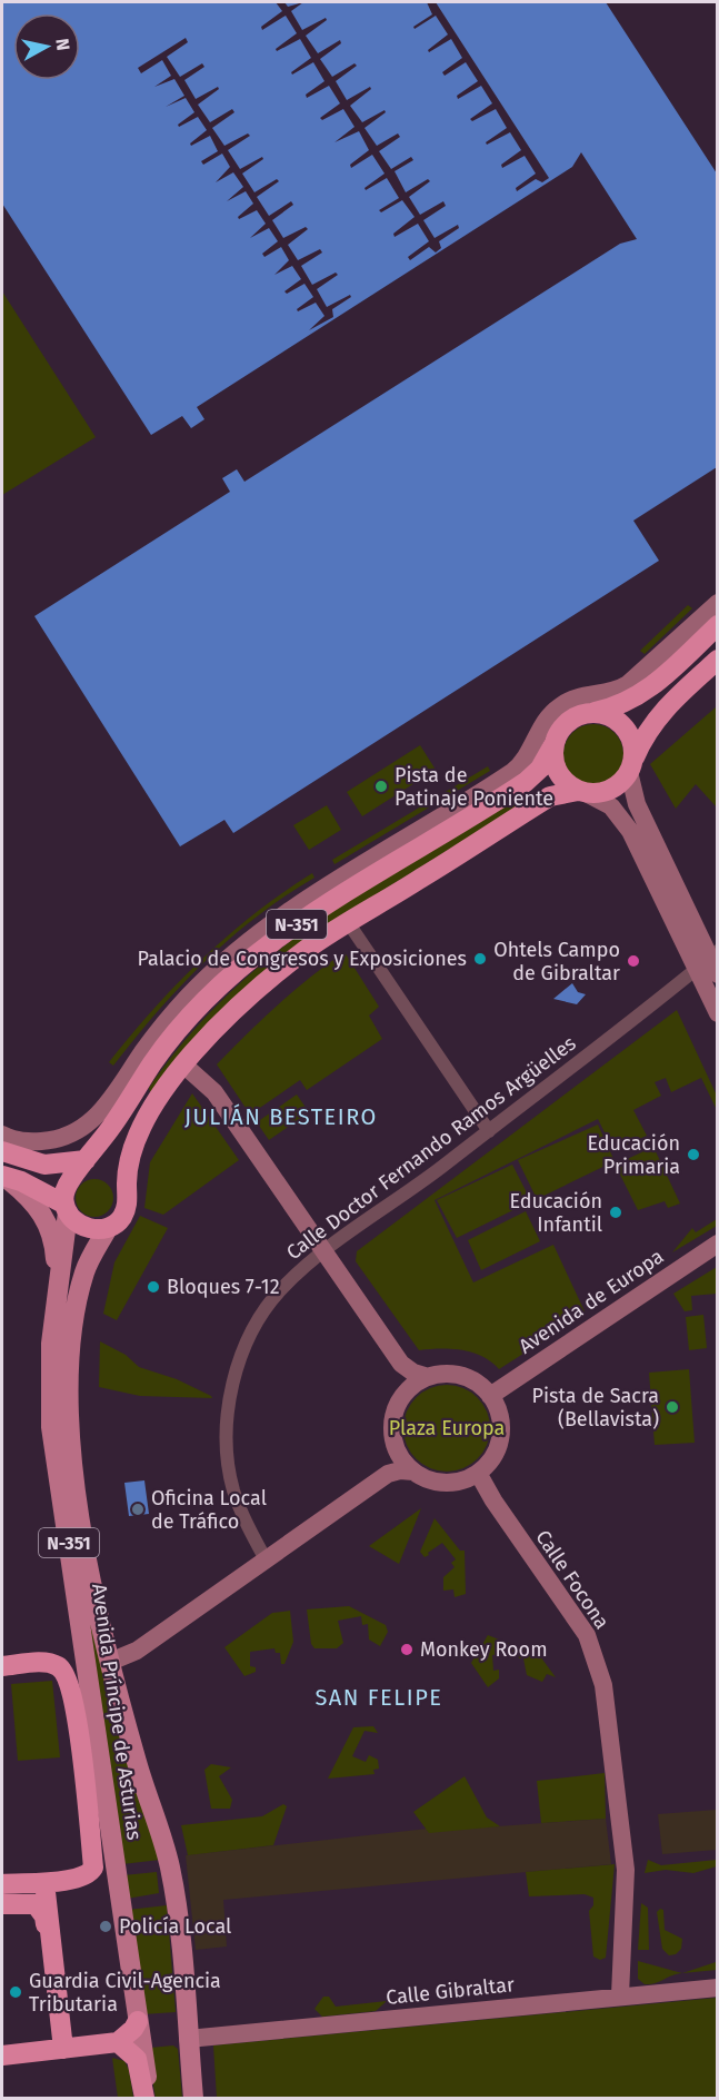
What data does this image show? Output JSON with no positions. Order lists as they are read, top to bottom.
{
  "streets": {
    "highway": ["N-351", "Avenida Príncipe de Asturias"],
    "street": [
      "Calle Doctor Fernando Ramos Argüelles",
      "Avenida de Europa",
      "Calle Focona",
      "Calle Gibraltar"
    ]
  },
  "crossings": [
    ["N-351", "Avenida Príncipe de Asturias"],
    ["Avenida de Europa", "Calle Focona"],
    ["Calle Focona", "Calle Gibraltar"],
    ["Avenida Príncipe de Asturias", "Calle Gibraltar"]
  ],
  "districts": ["JULIÁN BESTEIRO", "SAN FELIPE"],
  "parks": ["Plaza Europa"],
  "places": [
    "Pista de Patinaje Poniente",
    "Palacio de Congresos y Exposiciones",
    "Ohtels Campo de Gibraltar",
    "Educación Primaria",
    "Educación Infantil",
    "Bloques 7-12",
    "Pista de Sacra (Bellavista)",
    "Oficina Local de Tráfico",
    "Monkey Room",
    "Policía Local",
    "Guardia Civil-Agencia Tributaria"
  ],
  "north": "right"
}
